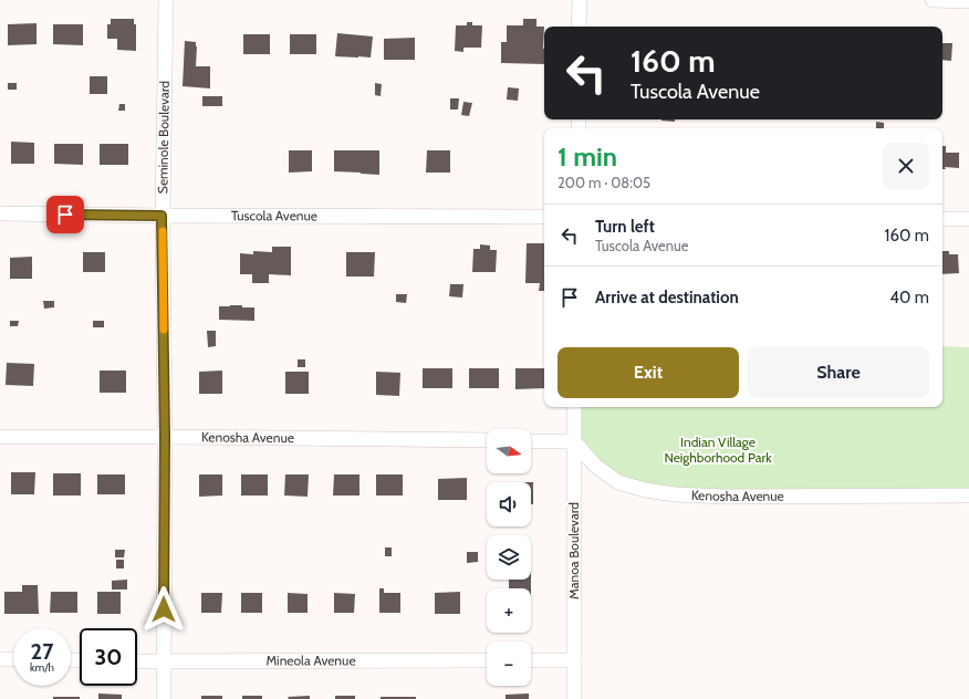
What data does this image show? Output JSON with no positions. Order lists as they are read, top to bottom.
{
  "streets": {
    "street": [
      "Seminole Boulevard",
      "Tuscola Avenue",
      "Kenosha Avenue",
      "Manoa Boulevard",
      "Mineola Avenue"
    ]
  },
  "crossings": [
    ["Seminole Boulevard", "Tuscola Avenue"],
    ["Seminole Boulevard", "Kenosha Avenue"],
    ["Seminole Boulevard", "Mineola Avenue"],
    ["Kenosha Avenue", "Manoa Boulevard"]
  ],
  "parks": ["Indian Village Neighborhood Park"],
  "north": "right",
  "page": {
    "turn": ["160 m", "Tuscola Avenue"],
    "heading": ["1 min", "200 m · 08:05"],
    "list": [
      {
        "name": "Turn left",
        "note": "Tuscola Avenue",
        "value": "160 m"
      },
      {
        "name": "Arrive at destination",
        "value": "40 m"
      }
    ],
    "buttons": ["Exit", "Share"],
    "map_buttons": ["+", "−"],
    "speed": "27 km/h",
    "limit": "30"
  }
}
